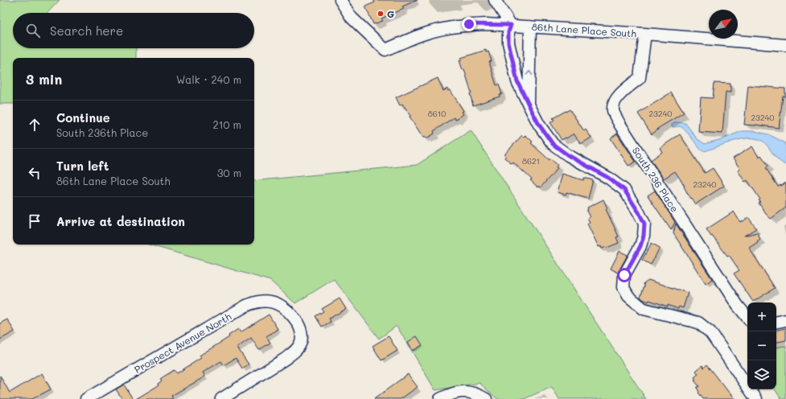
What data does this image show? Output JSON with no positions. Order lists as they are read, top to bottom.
{
  "streets": {
    "street": ["86th Lane Place South", "South 236 Place", "Prospect Avenue North"]
  },
  "crossings": [
    ["86th Lane Place South", "South 236 Place"]
  ],
  "places": ["G"],
  "house_numbers": [
    "8610",
    "23240",
    "23240",
    "8621",
    "23240"
  ],
  "north": "top right",
  "page": {
    "search": "Search here",
    "heading": ["3 min", "Walk · 240 m"],
    "list": [
      ["Continue", "South 236th Place", "210 m"],
      ["Turn left", "86th Lane Place South", "30 m"],
      "Arrive at destination"
    ],
    "map_buttons": ["+", "−"]
  }
}
